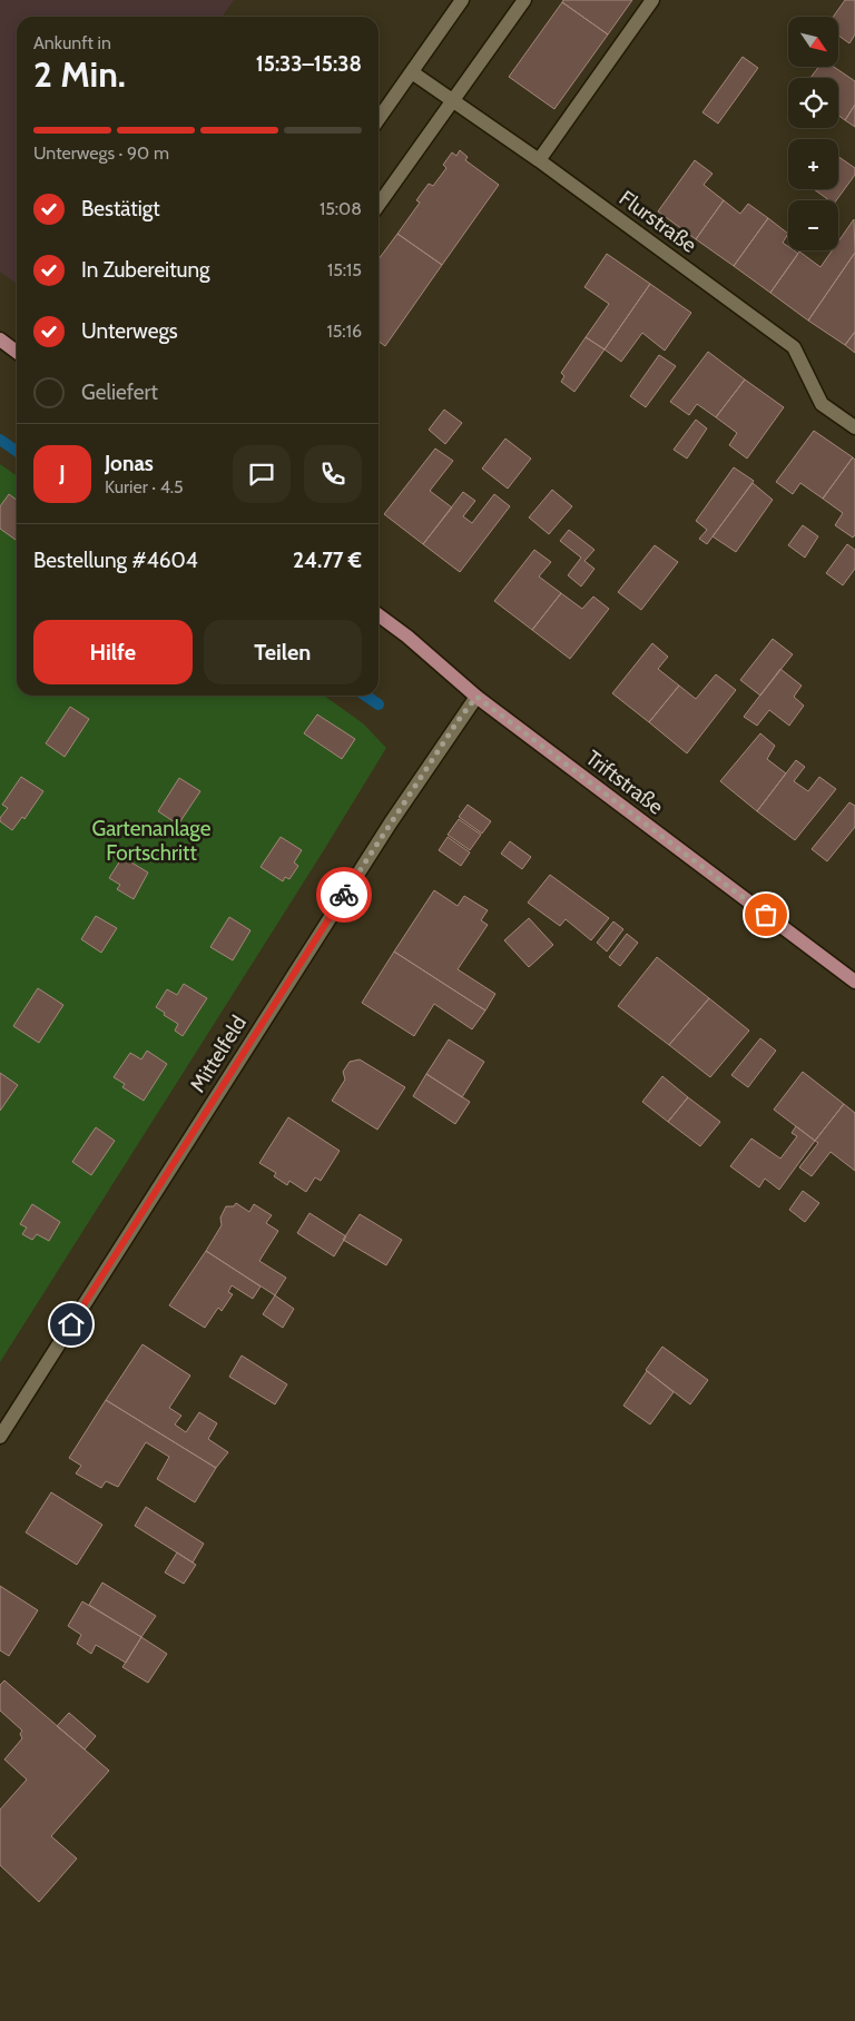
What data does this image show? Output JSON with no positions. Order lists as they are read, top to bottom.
{
  "streets": {
    "main road": ["Triftstraße"],
    "street": ["Flurstraße", "Mittelfeld"]
  },
  "crossings": [
    ["Triftstraße", "Mittelfeld"]
  ],
  "parks": ["Gartenanlage Fortschritt"],
  "north": "bottom right",
  "page": {
    "map_buttons": ["+", "−"],
    "heading": ["2 Min.", "Ankunft in", "15:33–15:38"],
    "panel": [
      "Jonas",
      "Kurier · 4.5",
      "Bestellung #4604",
      "24.77 €"
    ],
    "bar": "Unterwegs · 90 m",
    "list": [
      ["Bestätigt", "15:08"],
      ["In Zubereitung", "15:15"],
      ["Unterwegs", "15:16"],
      "Geliefert"
    ],
    "round": "J",
    "buttons": ["Hilfe", "Teilen"]
  }
}
